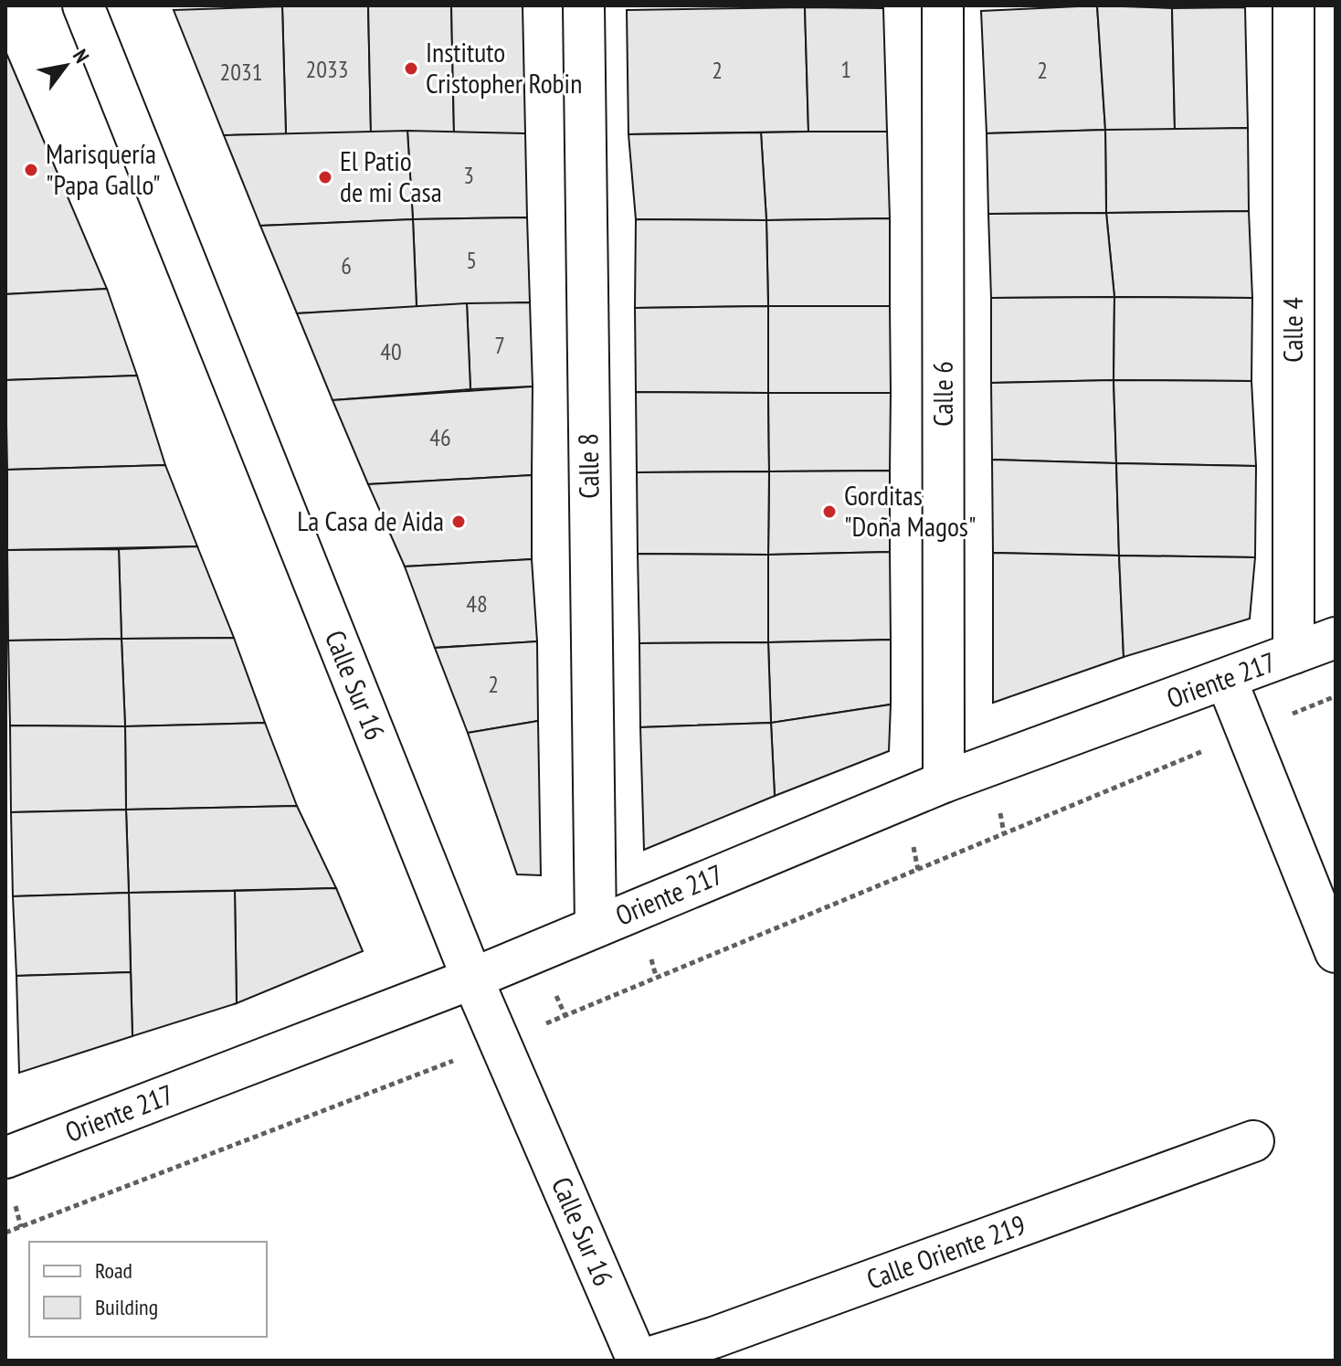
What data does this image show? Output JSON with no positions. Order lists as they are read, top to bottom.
{
  "streets": {
    "street": [
      "Calle 4",
      "Calle 6",
      "Calle 8",
      "Oriente 217",
      "Calle Sur 16",
      "Calle Oriente 219"
    ]
  },
  "crossings": [
    ["Calle 4", "Oriente 217"],
    ["Calle 6", "Oriente 217"],
    ["Calle 8", "Oriente 217"],
    ["Oriente 217", "Calle Sur 16"],
    ["Calle Sur 16", "Calle Oriente 219"]
  ],
  "places": [
    "Instituto Cristopher Robin",
    "Marisquería \"Papa Gallo\"",
    "El Patio de mi Casa",
    "Gorditas \"Doña Magos\"",
    "La Casa de Aida"
  ],
  "house_numbers": [
    "2033",
    "1",
    "2",
    "2",
    "2031",
    "3",
    "5",
    "6",
    "7",
    "40",
    "46",
    "48",
    "2"
  ],
  "legend": ["Road", "Building"],
  "north": "top right"
}
